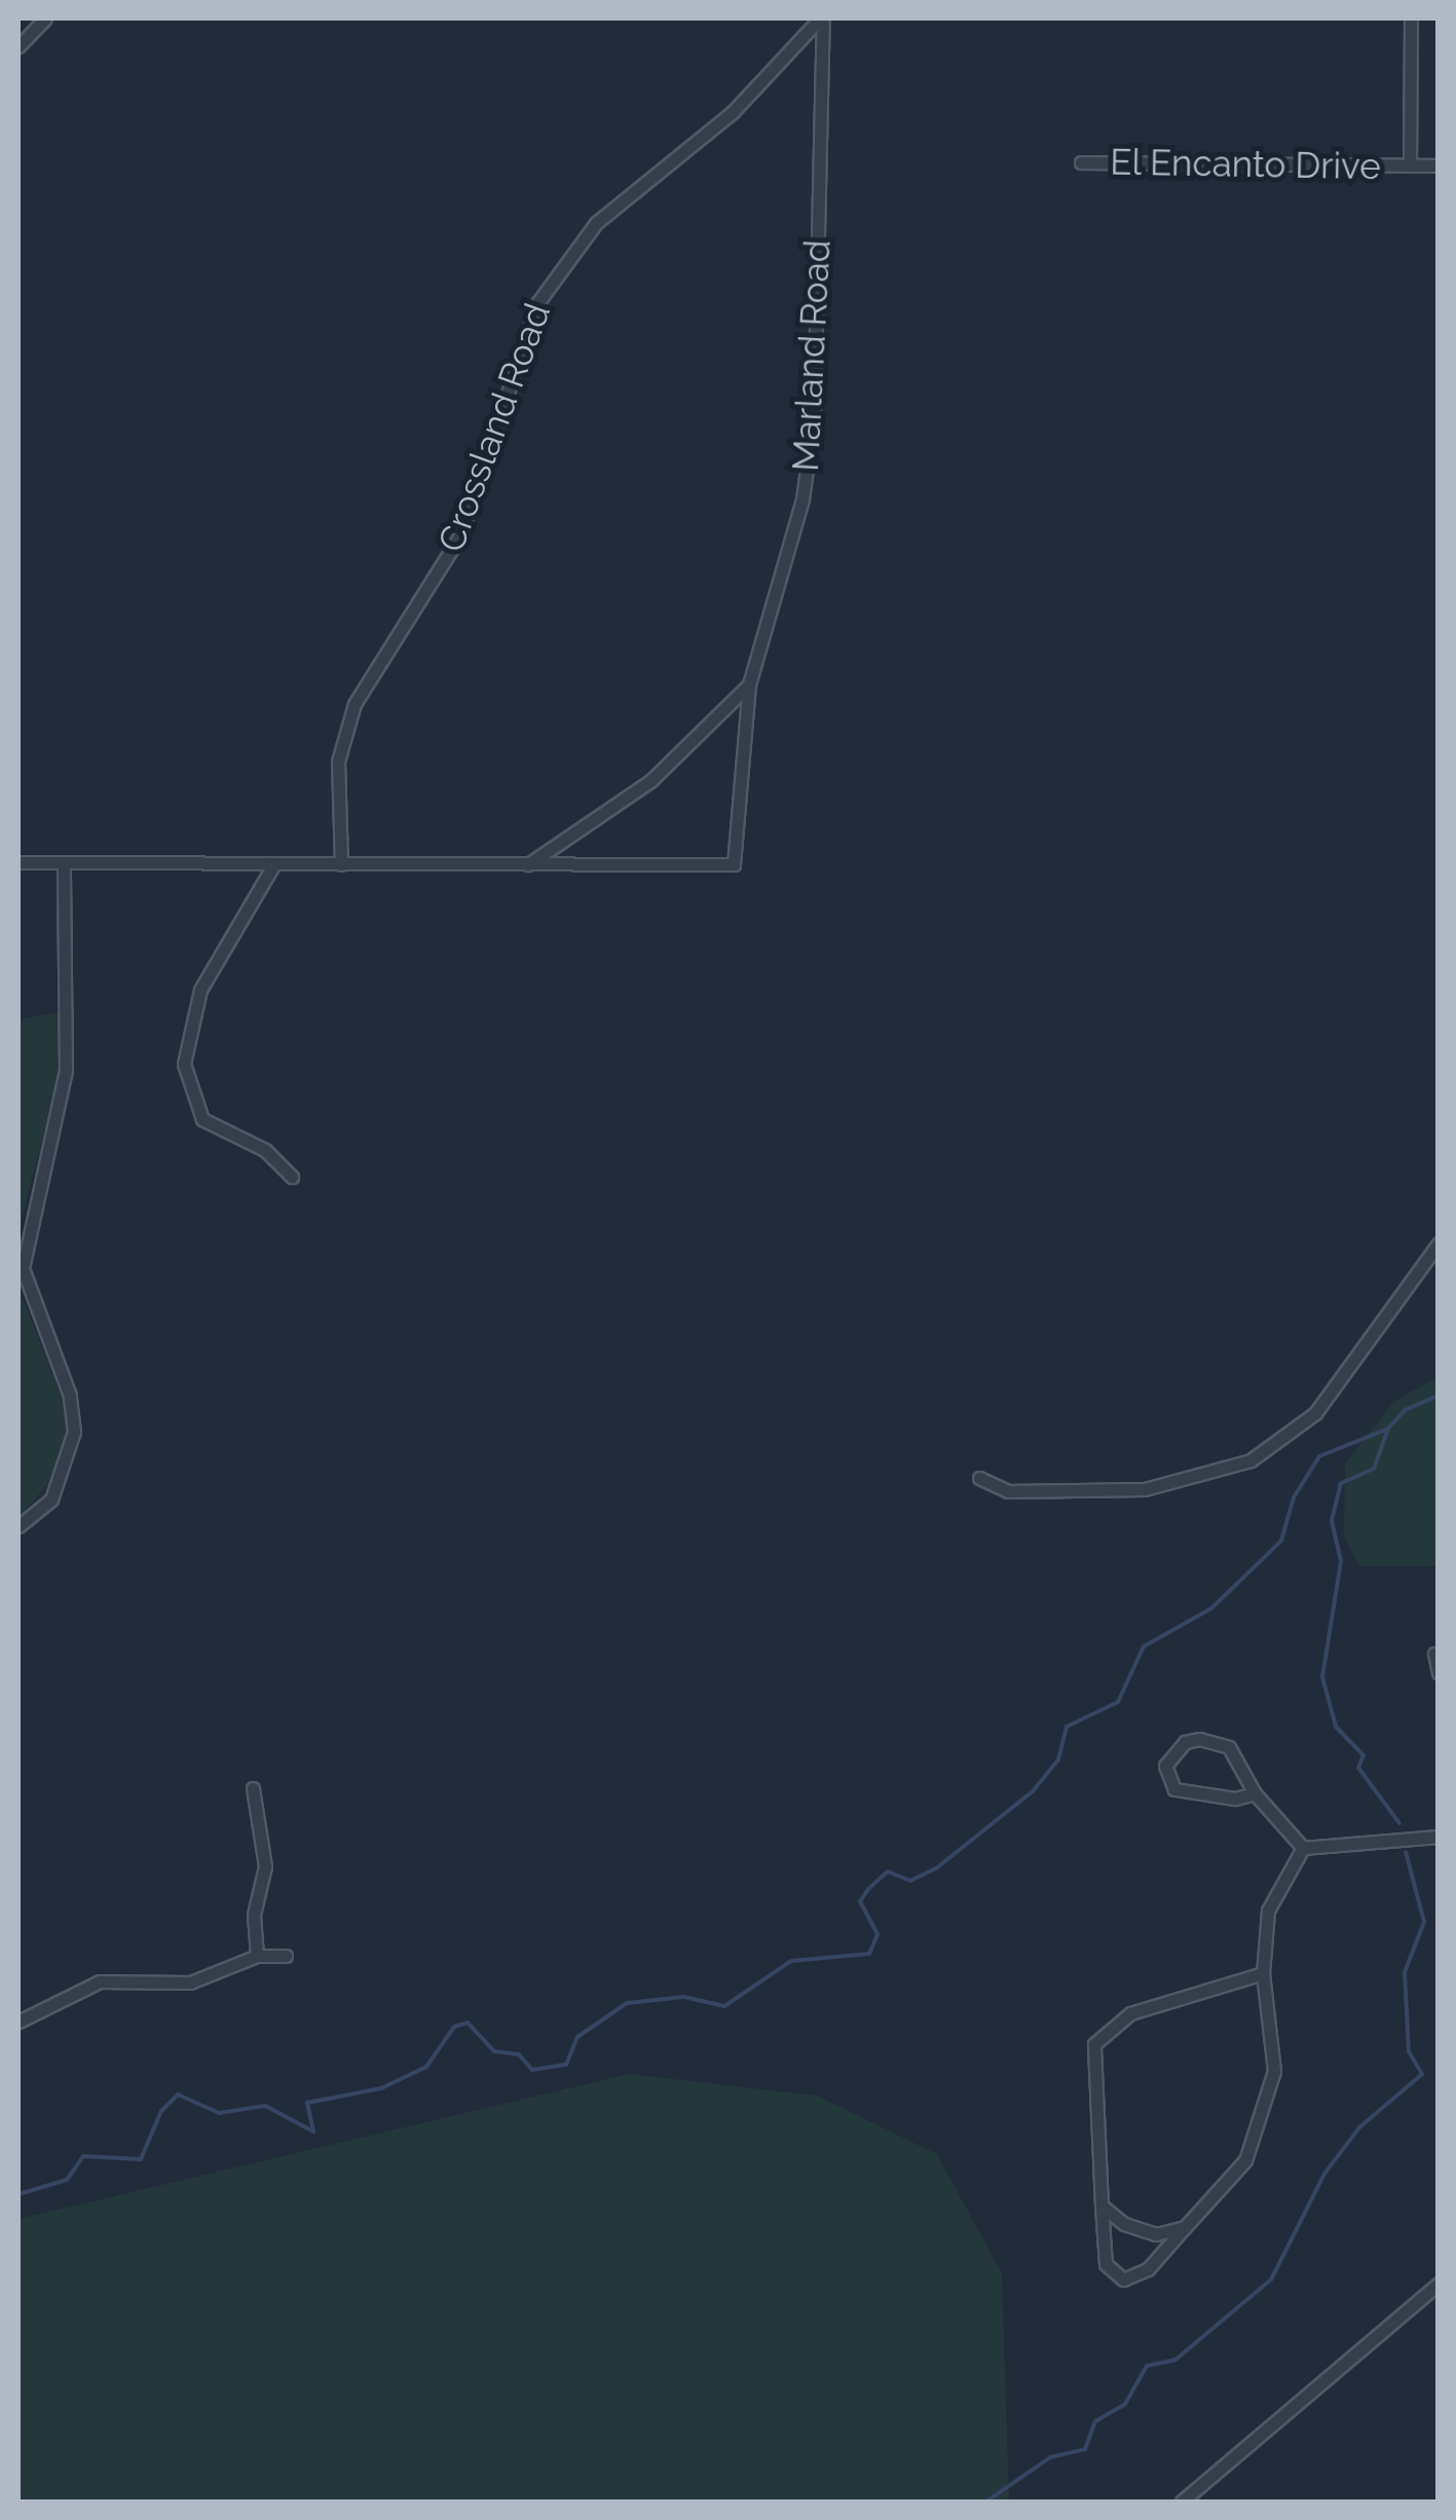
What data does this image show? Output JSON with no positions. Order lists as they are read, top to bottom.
{
  "streets": {
    "street": ["El Encanto Drive", "Marland Road", "Crossland Road"]
  },
  "crossings": [
    ["Marland Road", "Crossland Road"]
  ]
}
